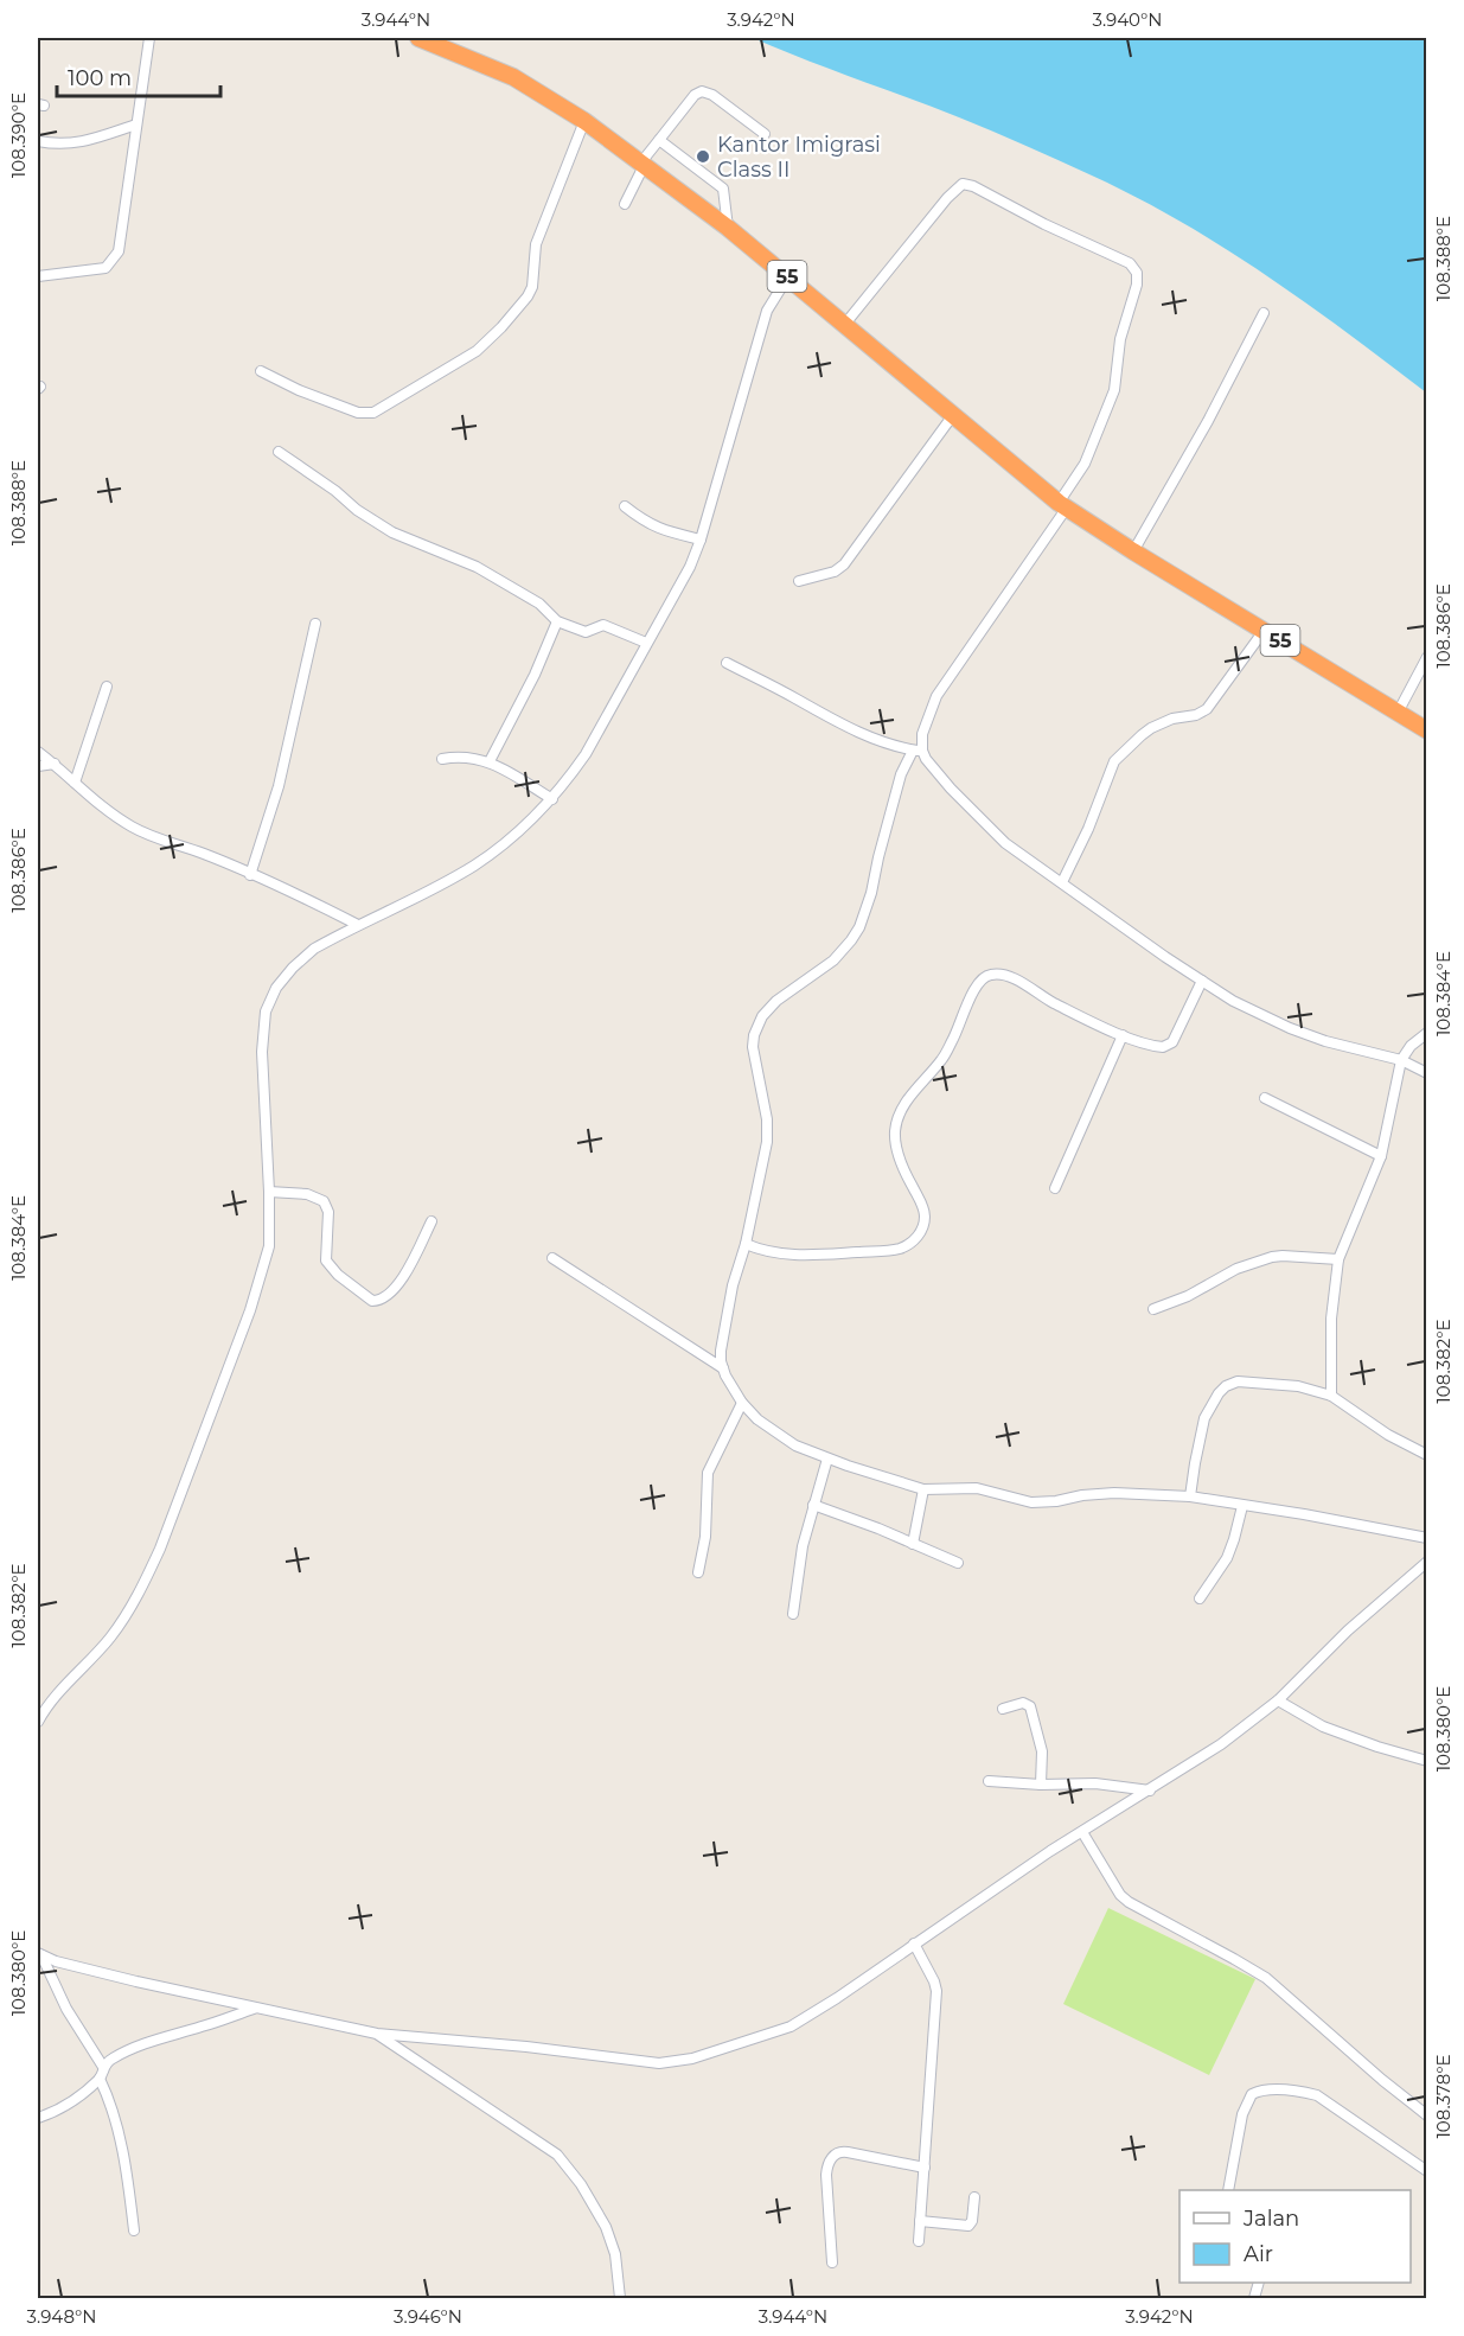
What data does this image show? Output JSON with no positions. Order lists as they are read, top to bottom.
{
  "streets": {
    "highway": ["55"]
  },
  "places": ["Kantor Imigrasi Class II"],
  "legend": ["Jalan", "Air"],
  "scale_bar": "100 m",
  "coordinates": [
    "3.944°N",
    "3.942°N",
    "3.940°N",
    "108.390°E",
    "108.388°E",
    "108.386°E",
    "108.384°E",
    "108.382°E",
    "108.380°E",
    "108.378°E",
    "3.948°N",
    "3.946°N"
  ]
}
